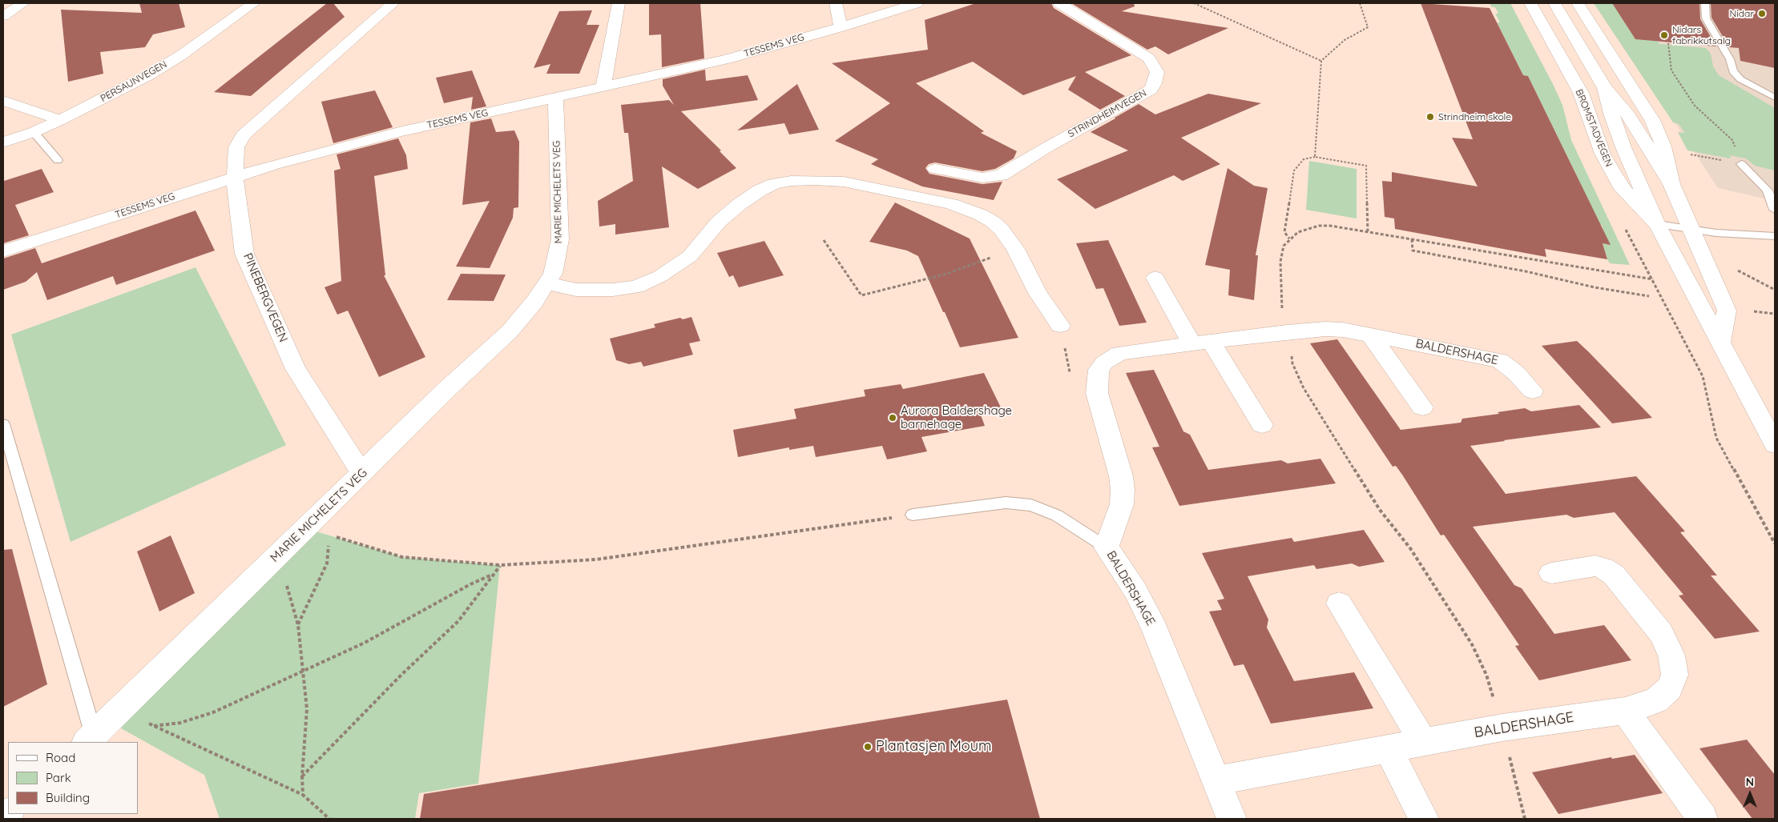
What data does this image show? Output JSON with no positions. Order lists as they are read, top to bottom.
{
  "streets": {
    "street": [
      "TESSEMS VEG",
      "PERSAUNVEGEN",
      "STRINDHEIMVEGEN",
      "BROMSTADVEGEN",
      "MARIE MICHELETS VEG",
      "PINEBERGVEGEN",
      "BALDERSHAGE"
    ]
  },
  "crossings": [
    ["TESSEMS VEG", "MARIE MICHELETS VEG"],
    ["TESSEMS VEG", "PINEBERGVEGEN"],
    ["MARIE MICHELETS VEG", "PINEBERGVEGEN"]
  ],
  "places": [
    "Nidar",
    "Nidars fabrikkutsalg",
    "Strindheim skole",
    "Aurora Baldershage barnehage",
    "Plantasjen Moum"
  ],
  "legend": ["Road", "Park", "Building"],
  "north": "top"
}
